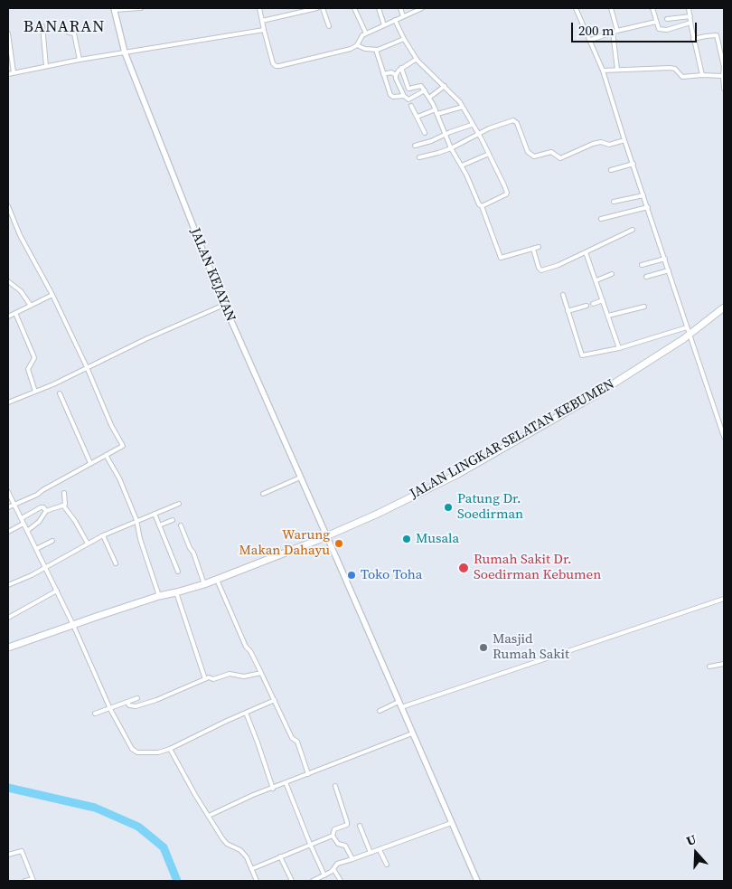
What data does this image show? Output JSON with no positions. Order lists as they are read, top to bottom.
{
  "streets": {
    "highway": ["JALAN LINGKAR SELATAN KEBUMEN"],
    "main road": ["JALAN KEJAYAN"]
  },
  "crossings": [
    ["JALAN KEJAYAN", "JALAN LINGKAR SELATAN KEBUMEN"]
  ],
  "districts": ["BANARAN"],
  "places": [
    "Patung Dr. Soedirman",
    "Musala",
    "Warung Makan Dahayu",
    "Rumah Sakit Dr. Soedirman Kebumen",
    "Toko Toha",
    "Masjid Rumah Sakit"
  ],
  "scale_bar": "200 m",
  "north": "top"
}
